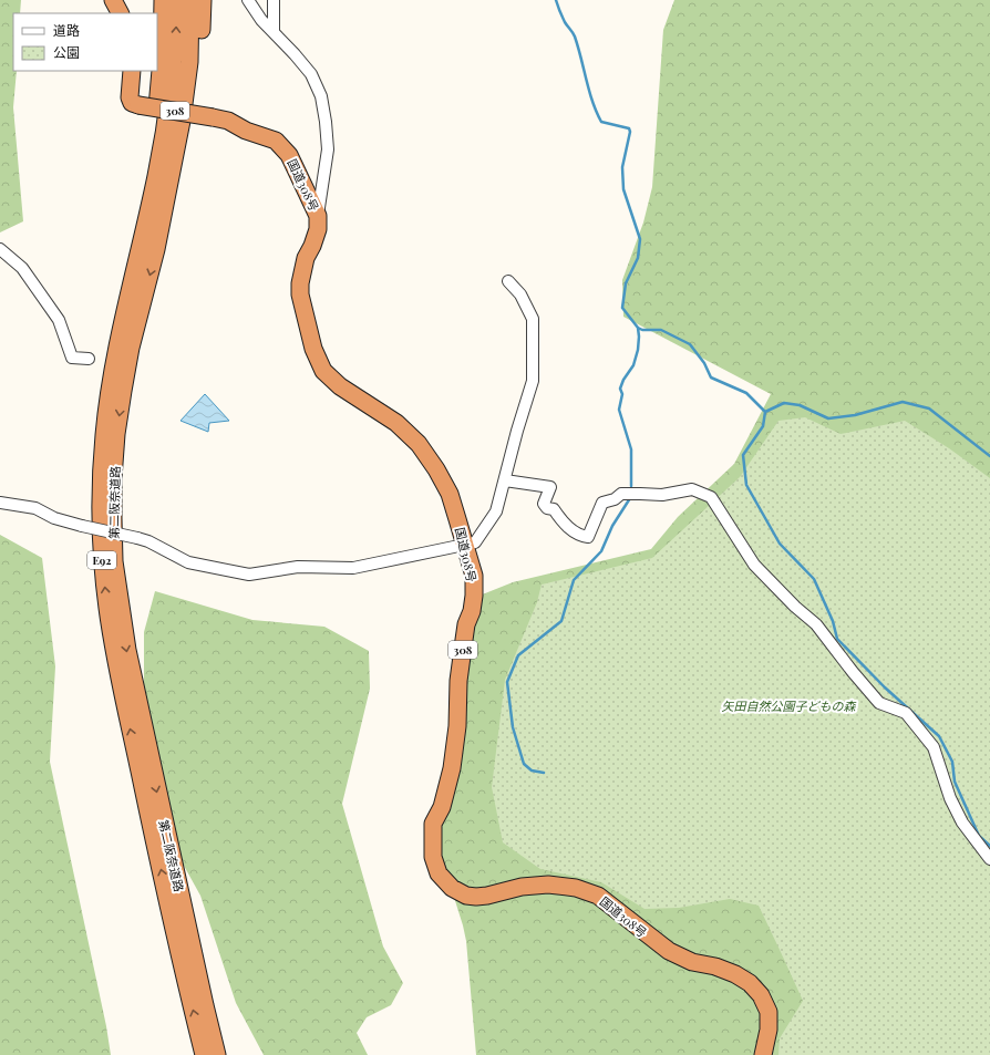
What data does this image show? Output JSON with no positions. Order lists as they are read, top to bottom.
{
  "streets": {
    "highway": [
      "308",
      "国道308号",
      "第二阪奈道路",
      "E92"
    ]
  },
  "parks": ["矢田自然公園子どもの森"],
  "legend": ["道路", "公園"]
}
